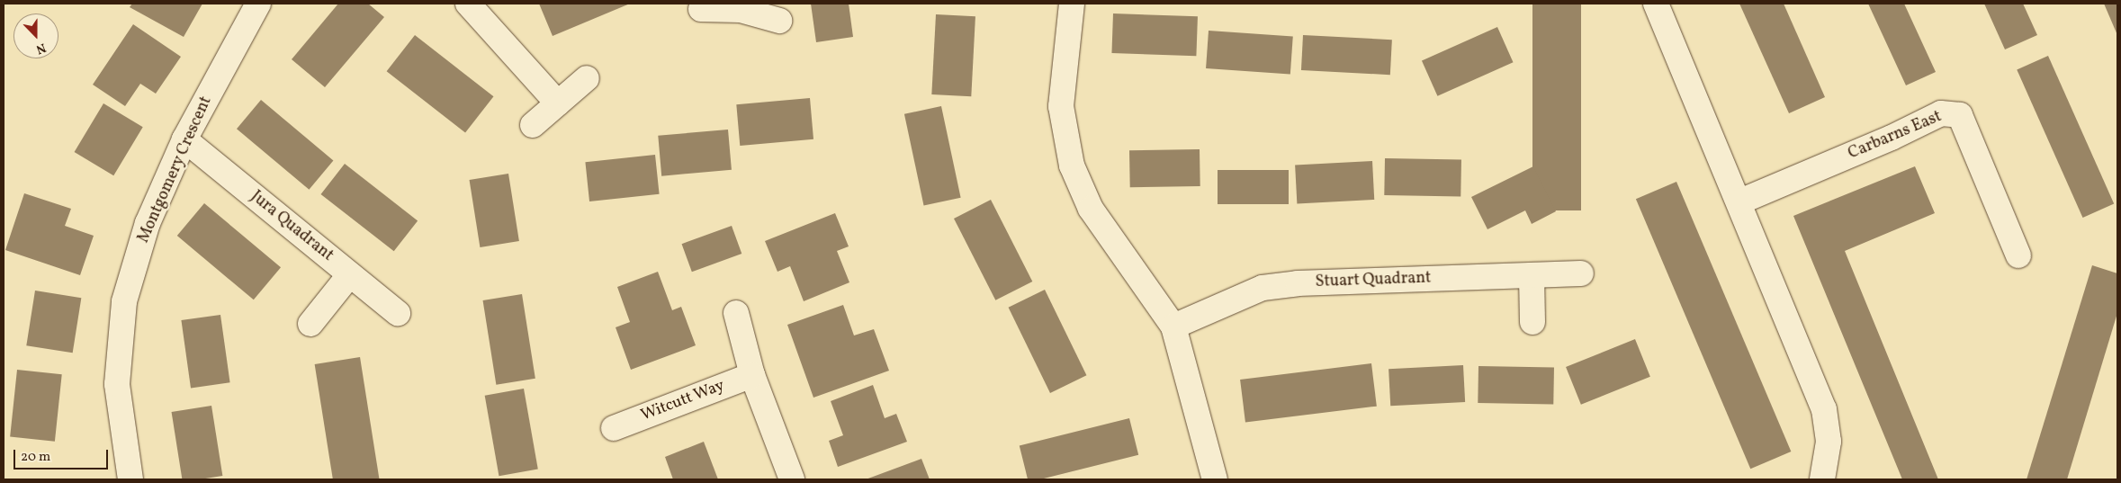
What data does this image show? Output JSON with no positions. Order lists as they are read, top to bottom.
{
  "streets": {
    "street": [
      "Carbarns East",
      "Montgomery Crescent",
      "Jura Quadrant",
      "Stuart Quadrant",
      "Witcutt Way"
    ]
  },
  "crossings": [
    ["Montgomery Crescent", "Jura Quadrant"]
  ],
  "scale_bar": "20 m",
  "north": "bottom"
}
